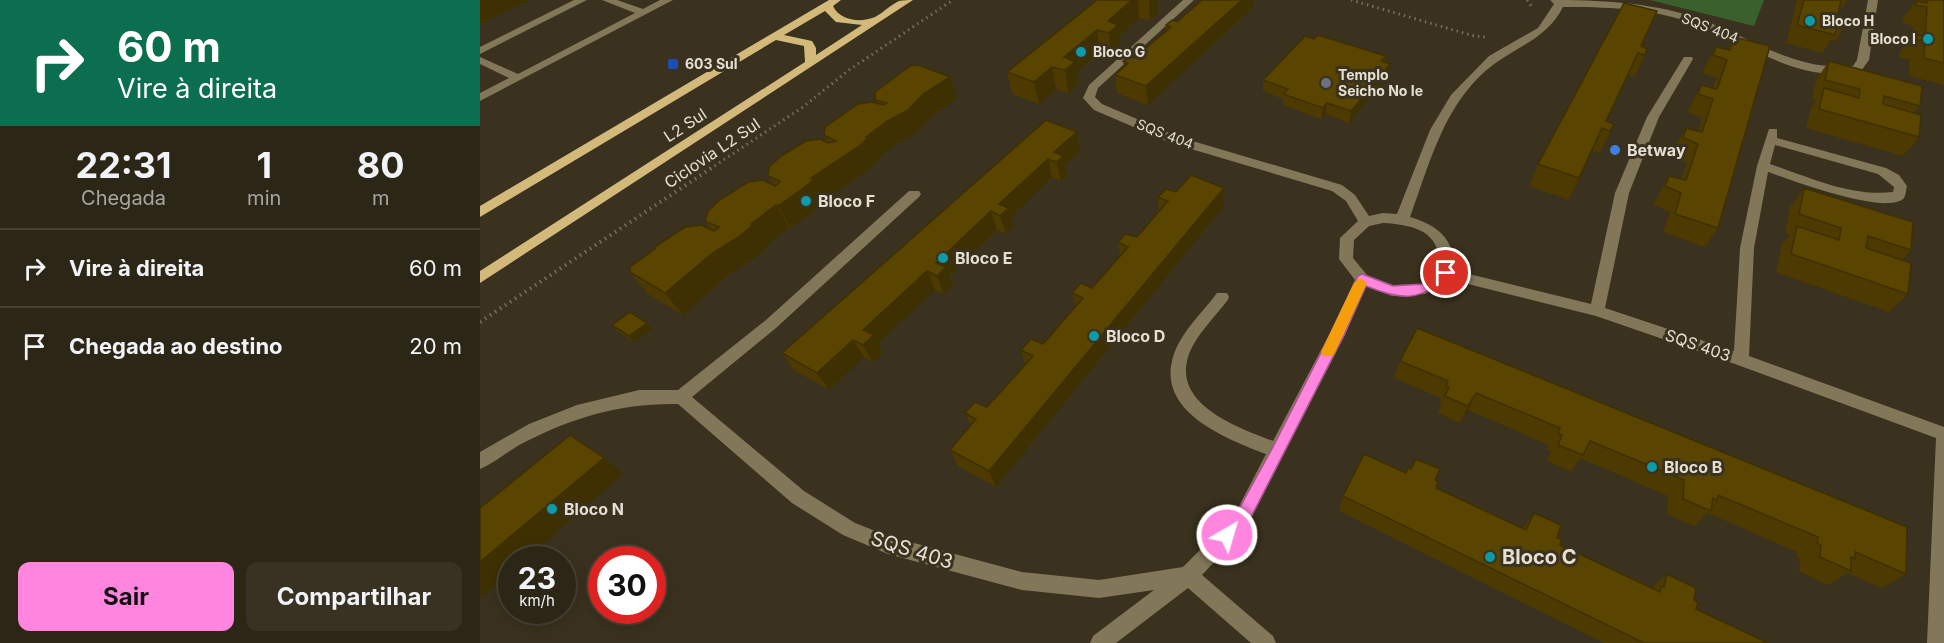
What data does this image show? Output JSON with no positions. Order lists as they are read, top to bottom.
{
  "streets": {
    "main road": ["L2 Sul"],
    "street": ["SQS 404", "SQS 403"],
    "path": ["Ciclovia L2 Sul"]
  },
  "crossings": [
    ["SQS 404", "SQS 403"]
  ],
  "places": {
    "other": [
      "Bloco H",
      "Bloco I",
      "Bloco G",
      "Templo Seicho No Ie",
      "Betway",
      "Bloco F",
      "Bloco E",
      "Bloco D",
      "Bloco B",
      "Bloco N",
      "Bloco C"
    ],
    "transit": ["603 Sul"]
  },
  "page": {
    "turn": ["60 m", "Vire à direita"],
    "eta": [
      "22:31",
      "Chegada",
      "1",
      "min",
      "80",
      "m"
    ],
    "list": [
      {
        "name": "Vire à direita",
        "value": "60 m"
      },
      {
        "name": "Chegada ao destino",
        "value": "20 m"
      }
    ],
    "speed": "23 km/h",
    "limit": "30",
    "buttons": ["Sair", "Compartilhar"]
  }
}
